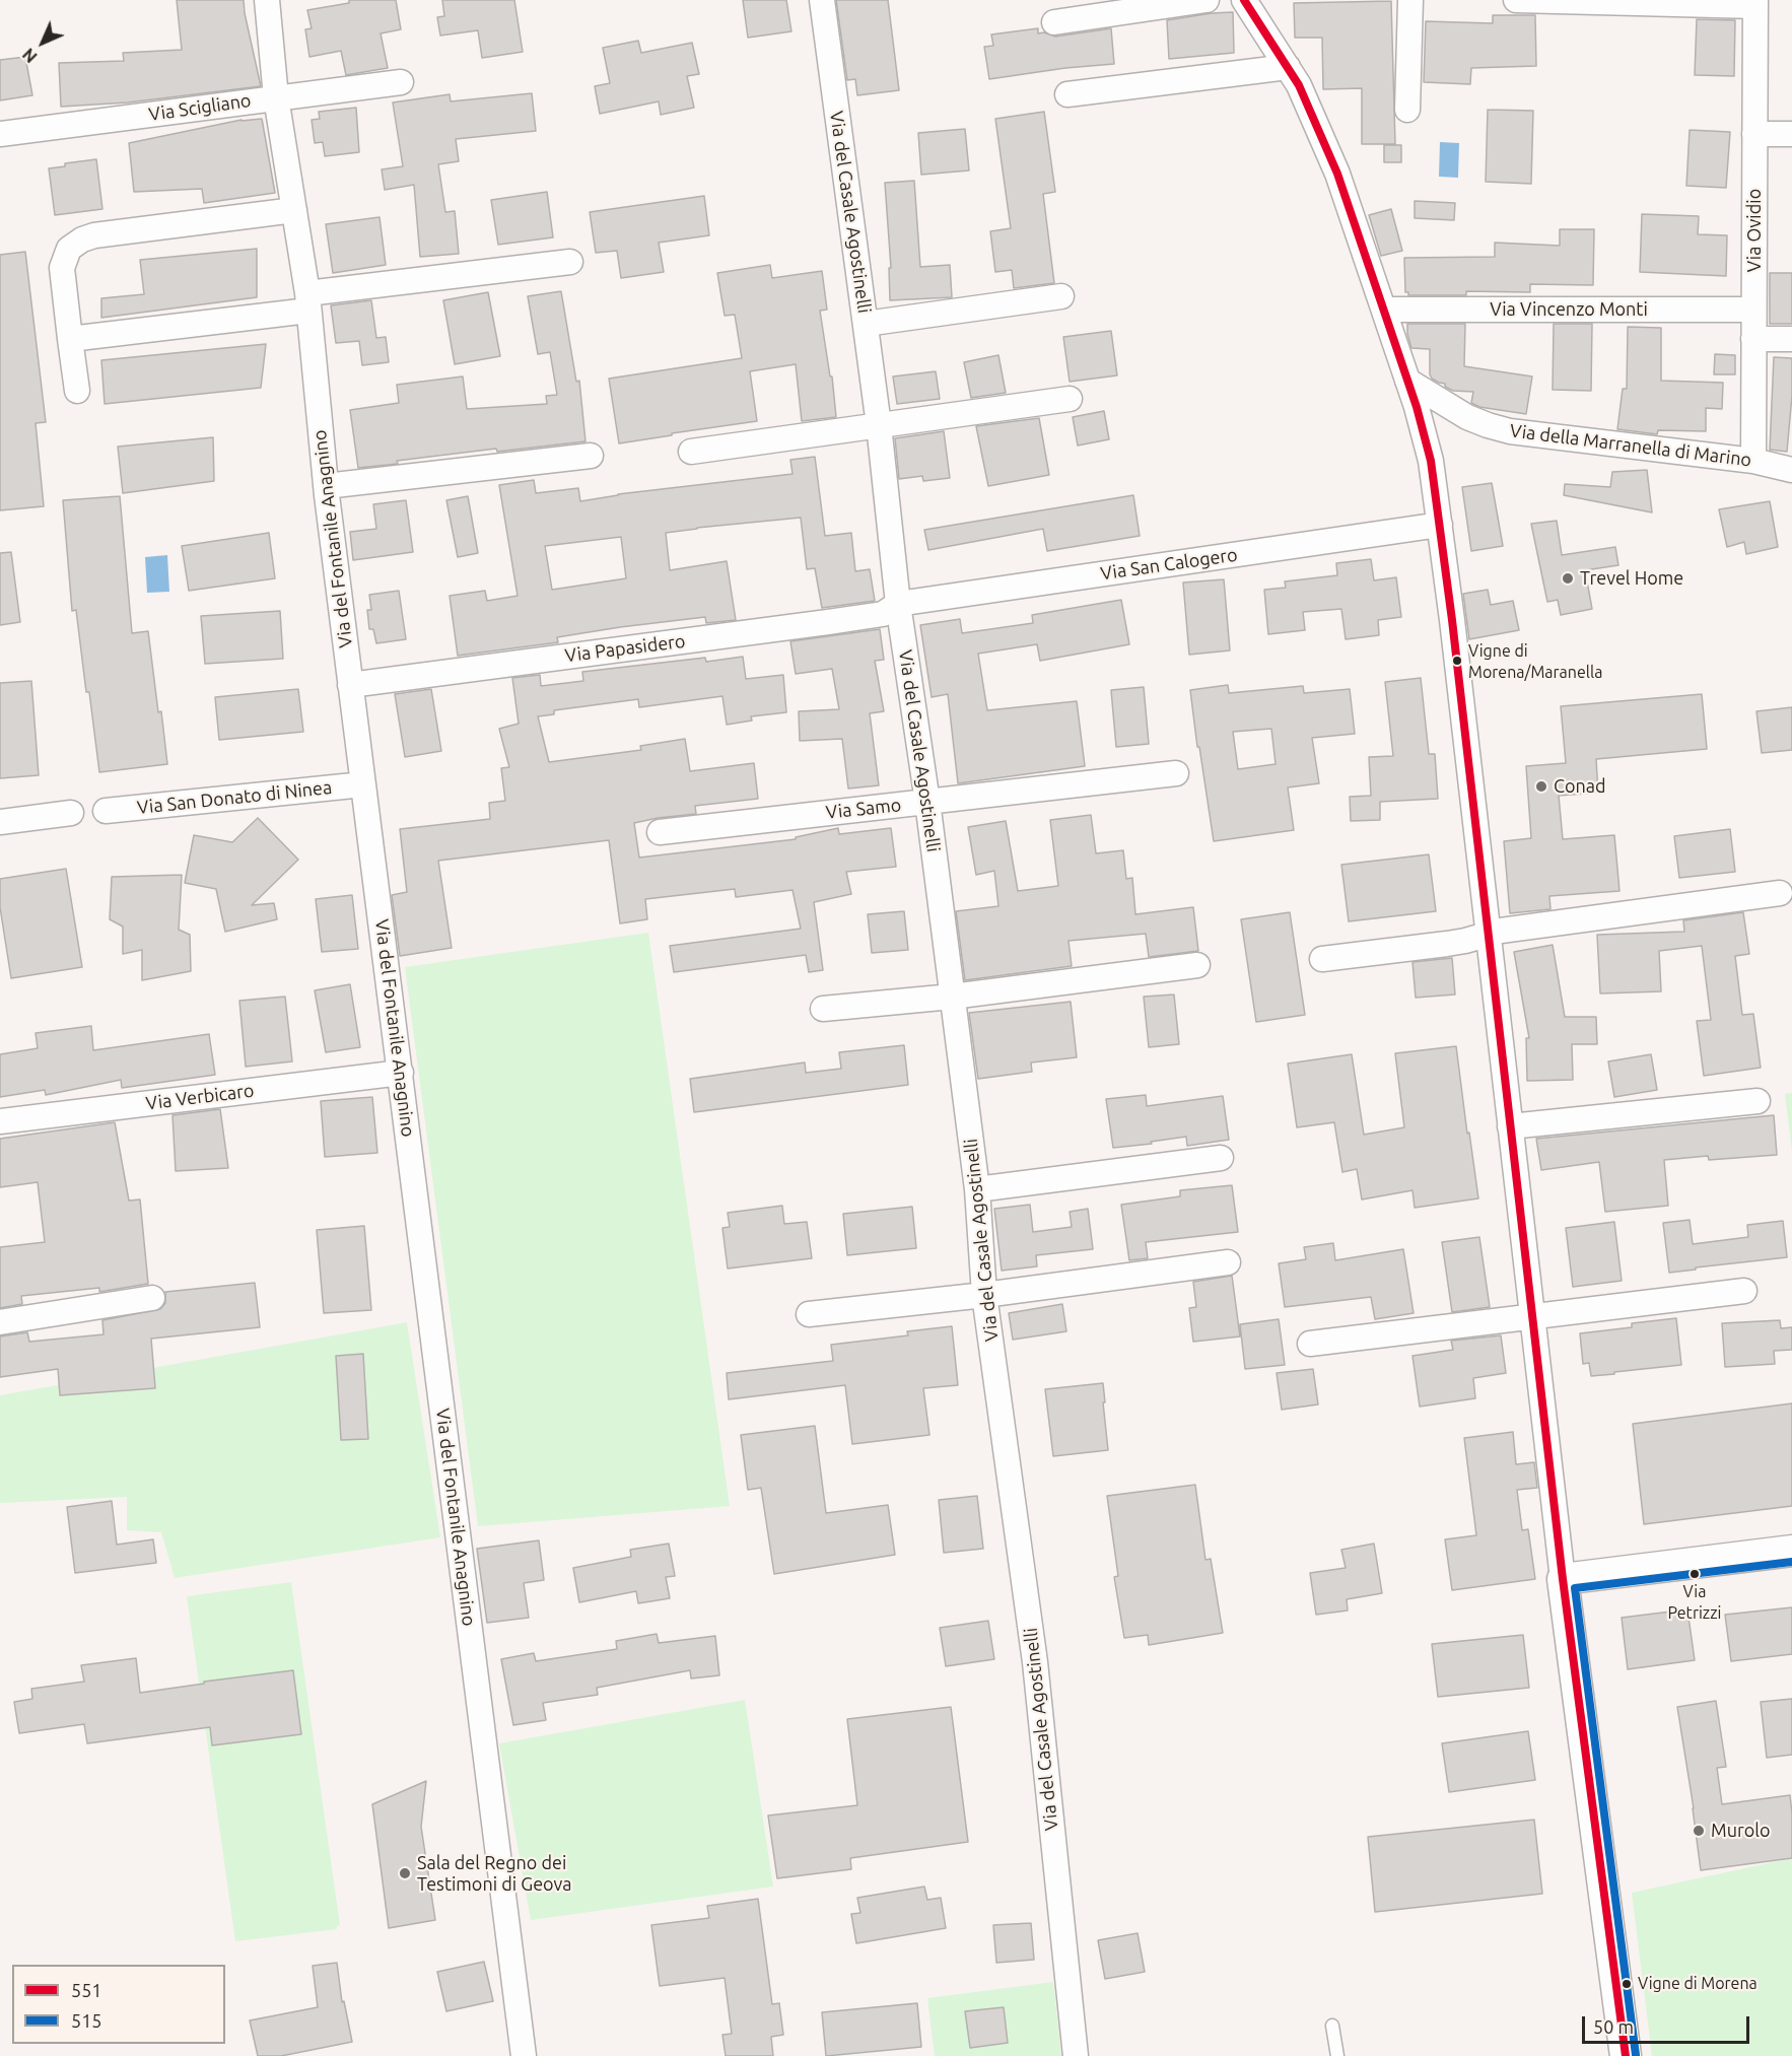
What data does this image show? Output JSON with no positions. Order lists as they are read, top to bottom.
{
  "streets": {
    "street": [
      "Via Scigliano",
      "Via del Casale Agostinelli",
      "Via Ovidio",
      "Via Vincenzo Monti",
      "Via della Marranella di Marino",
      "Via del Fontanile Anagnino",
      "Via San Calogero",
      "Via Papasidero",
      "Via San Donato di Ninea",
      "Via Samo",
      "Via Verbicaro"
    ]
  },
  "crossings": [
    ["Via Scigliano", "Via del Fontanile Anagnino"],
    ["Via del Casale Agostinelli", "Via San Calogero"],
    ["Via del Casale Agostinelli", "Via Papasidero"],
    ["Via del Casale Agostinelli", "Via Samo"],
    ["Via Ovidio", "Via Vincenzo Monti"],
    ["Via Ovidio", "Via della Marranella di Marino"],
    ["Via del Fontanile Anagnino", "Via Papasidero"],
    ["Via del Fontanile Anagnino", "Via San Donato di Ninea"],
    ["Via del Fontanile Anagnino", "Via Verbicaro"],
    ["Via San Calogero", "Via Papasidero"]
  ],
  "places": [
    "Trevel Home",
    "Vigne di Morena/Maranella",
    "Conad",
    "Via Petrizzi",
    "Murolo",
    "Sala del Regno dei Testimoni di Geova",
    "Vigne di Morena"
  ],
  "lines": ["transit line 551", "transit line 515"],
  "legend": ["551", "515"],
  "scale_bar": "50 m",
  "north": "bottom left"
}
